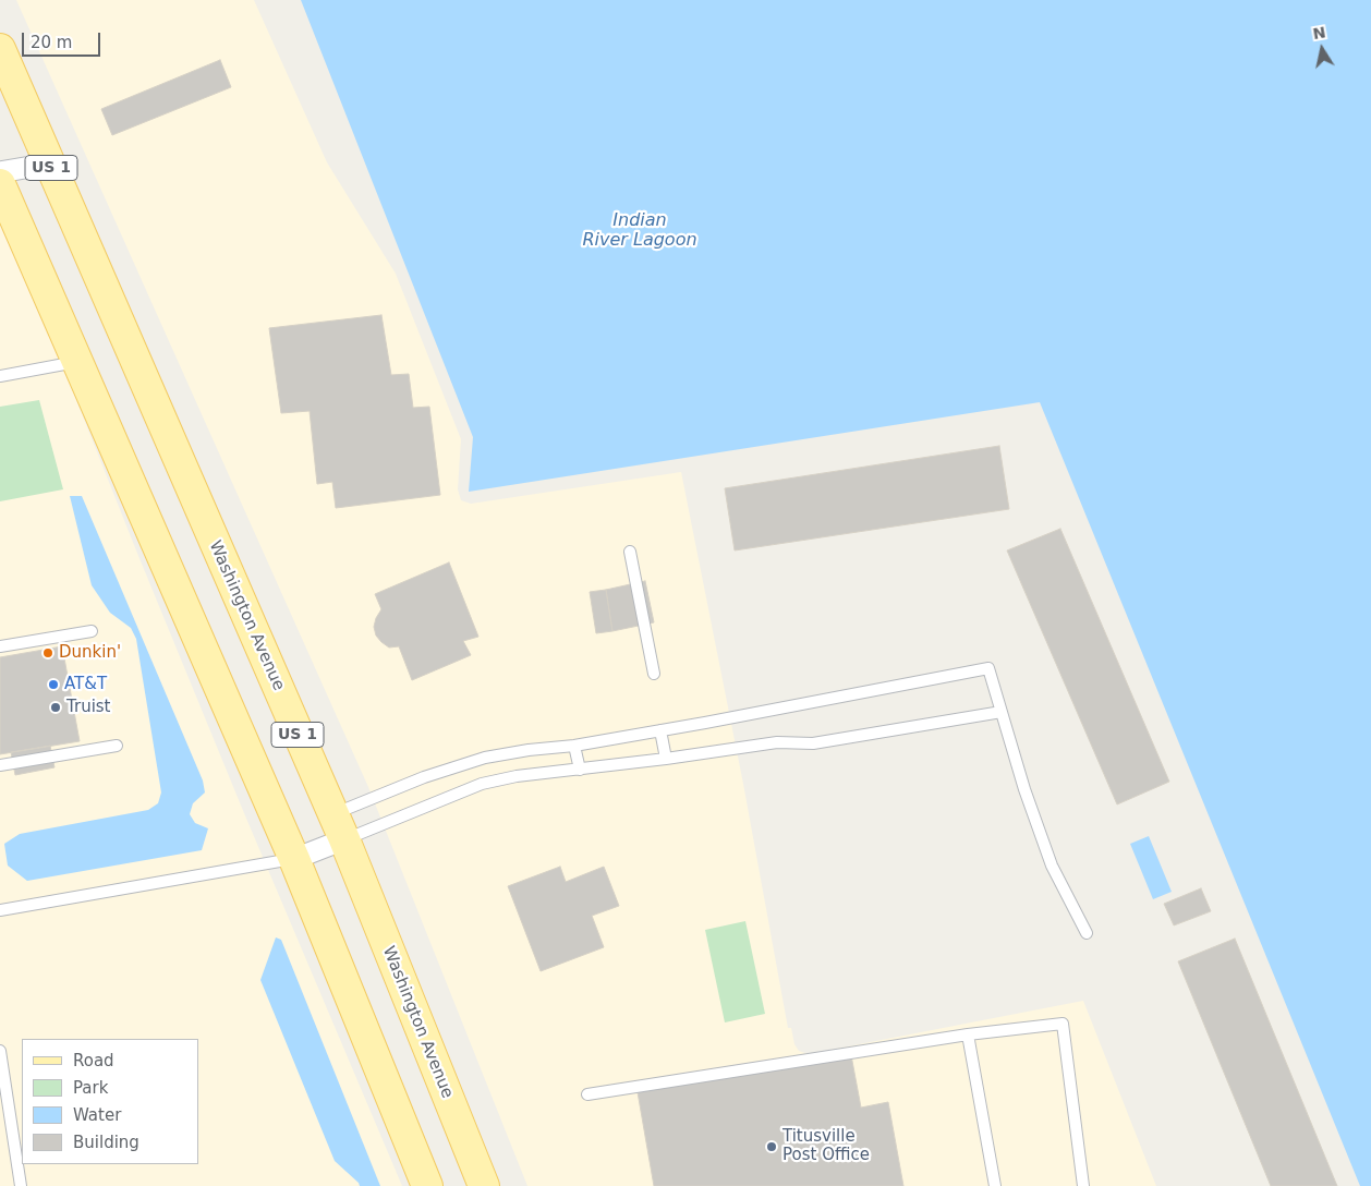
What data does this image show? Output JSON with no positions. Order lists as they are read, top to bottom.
{
  "streets": {
    "main road": ["US 1", "Washington Avenue"]
  },
  "water": ["Indian River Lagoon"],
  "places": [
    "Dunkin'",
    "AT&T",
    "Truist",
    "Titusville Post Office"
  ],
  "legend": [
    "Road",
    "Park",
    "Water",
    "Building"
  ],
  "scale_bar": "20 m",
  "north": "top"
}
